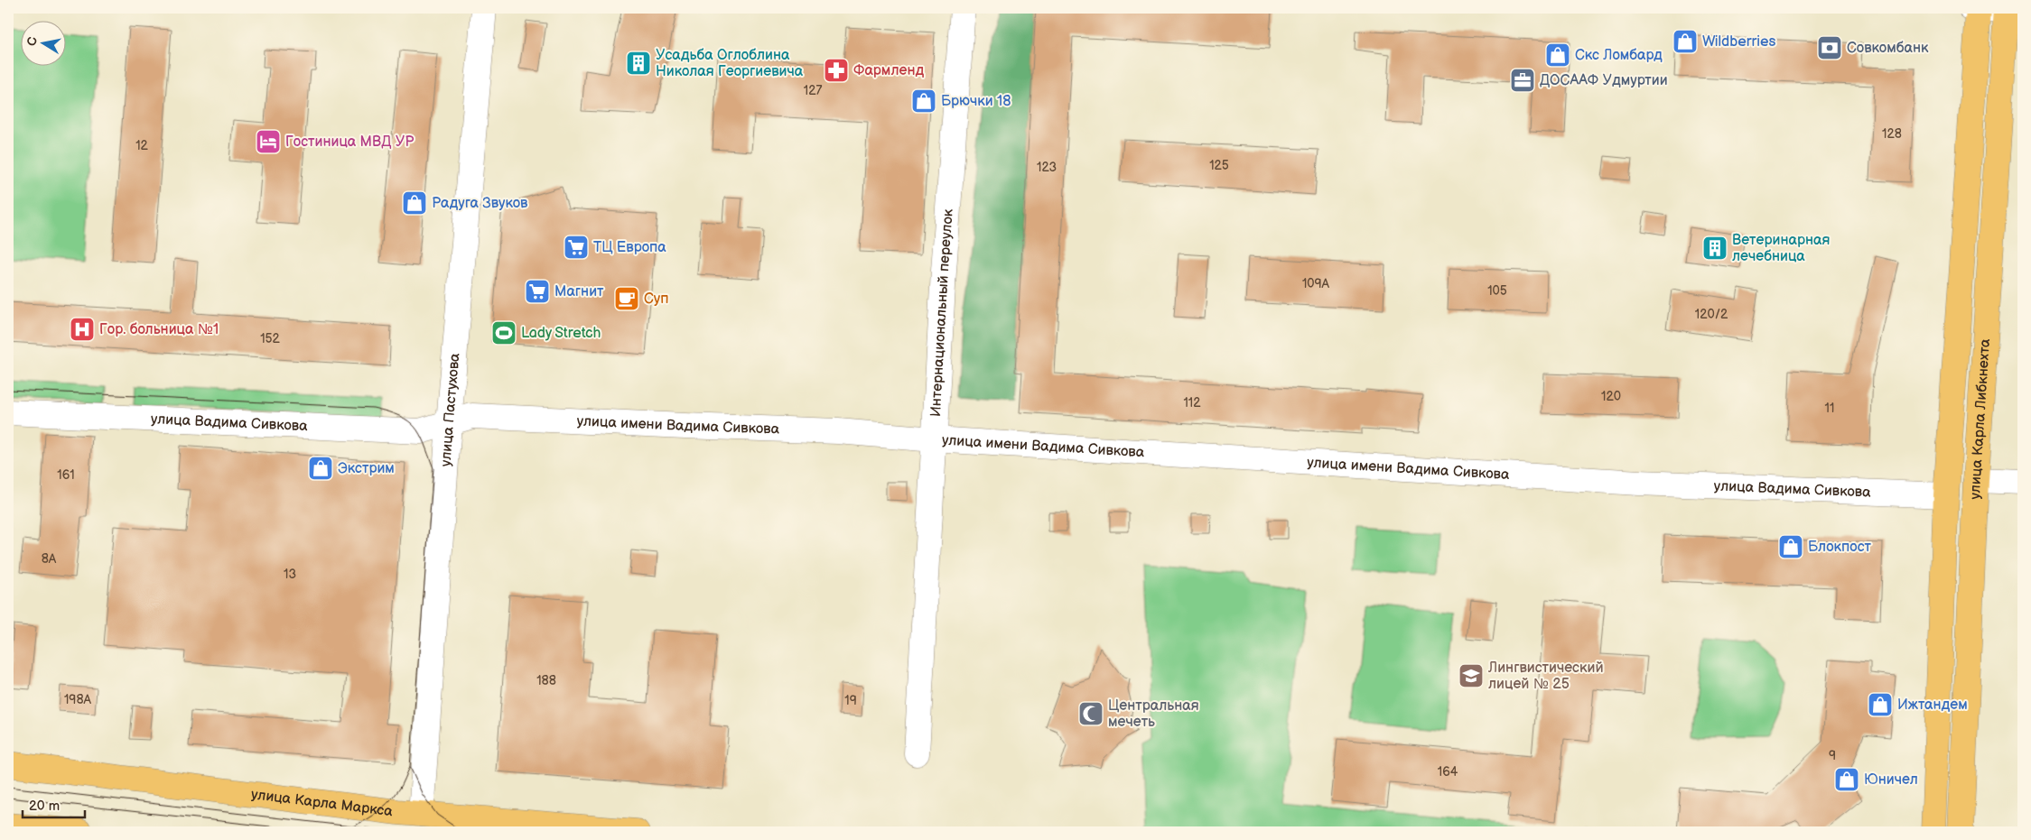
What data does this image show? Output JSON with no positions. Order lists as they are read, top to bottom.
{
  "streets": {
    "main road": ["улица Карла Либкнехта", "улица Карла Маркса"],
    "street": [
      "Интернациональный переулок",
      "улица Пастухова",
      "улица Вадима Сивкова",
      "улица имени Вадима Сивкова"
    ]
  },
  "crossings": [
    ["Интернациональный переулок", "улица имени Вадима Сивкова"],
    ["улица Пастухова", "улица Вадима Сивкова"],
    ["улица Пастухова", "улица имени Вадима Сивкова"],
    ["улица Пастухова", "улица Карла Маркса"],
    ["улица Карла Либкнехта", "улица Вадима Сивкова"],
    ["улица Вадима Сивкова", "улица имени Вадима Сивкова"]
  ],
  "places": {
    "shop": [
      "Wildberries",
      "Скс Ломбард",
      "Брючки 18",
      "Радуга Звуков",
      "Экстрим",
      "Блокпост",
      "Ижтандем",
      "Юничел"
    ],
    "bank": ["Совкомбанк"],
    "building": ["Усадьба Оглоблина Николая Георгиевича", "Ветеринарная лечебница"],
    "pharmacy": ["Фармленд"],
    "office": ["ДОСААФ Удмуртии"],
    "hotel": ["Гостиница МВД УР"],
    "supermarket": ["ТЦ Европа", "Магнит"],
    "cafe": ["Суп"],
    "hospital": ["Гор. больница №1"],
    "sports": ["Lady Stretch"],
    "school or university": ["Лингвистический лицей № 25"],
    "mosque": ["Центральная мечеть"]
  },
  "house_numbers": [
    "127",
    "128",
    "12",
    "125",
    "123",
    "109А",
    "105",
    "120/2",
    "152",
    "120",
    "112",
    "11",
    "161",
    "8А",
    "13",
    "188",
    "198А",
    "19",
    "9",
    "164"
  ],
  "scale_bar": "20 m",
  "north": "left"
}
